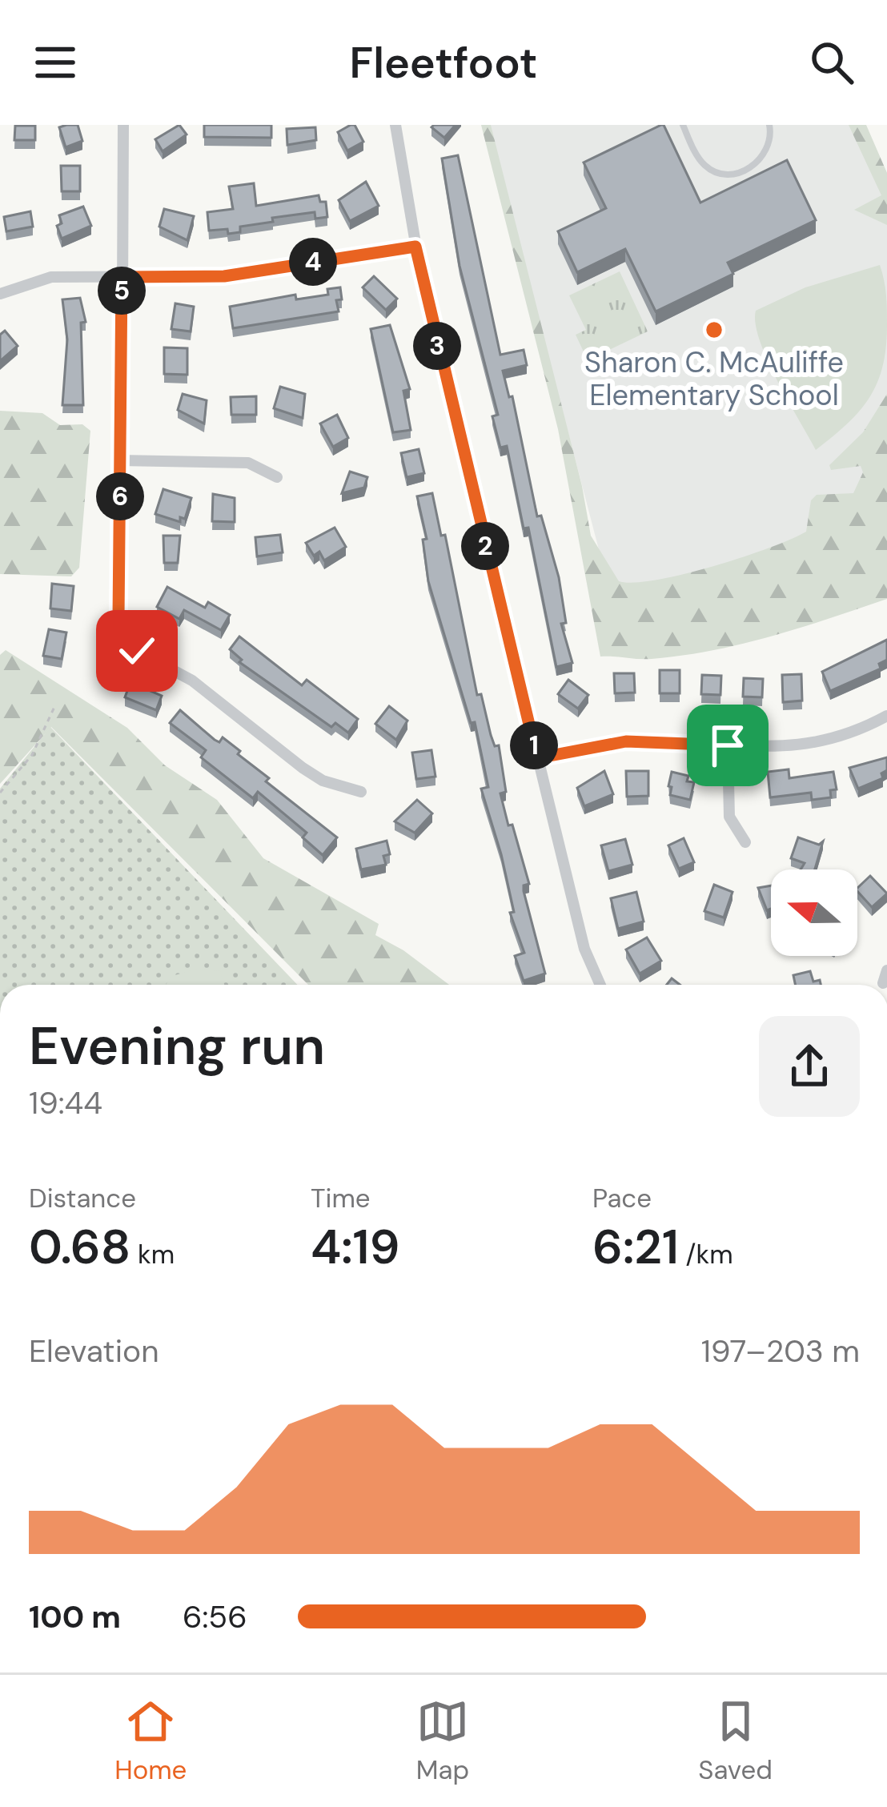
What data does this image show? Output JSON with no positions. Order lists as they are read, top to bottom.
{
  "places": ["Sharon C. McAuliffe Elementary School"],
  "north": "left",
  "page": {
    "header": "Fleetfoot",
    "pins": [
      "4",
      "5",
      "3",
      "6",
      "2",
      "1"
    ],
    "heading": ["Evening run", "19:44"],
    "stats": [
      ["Distance", "0.68 km"],
      ["Time", "4:19"],
      ["Pace", "6:21 /km"]
    ],
    "chart": ["Elevation", "197–203 m"],
    "list": [
      {
        "name": "100 m",
        "note": "6:56"
      }
    ],
    "tabs": ["Home", "Map", "Saved"]
  }
}
